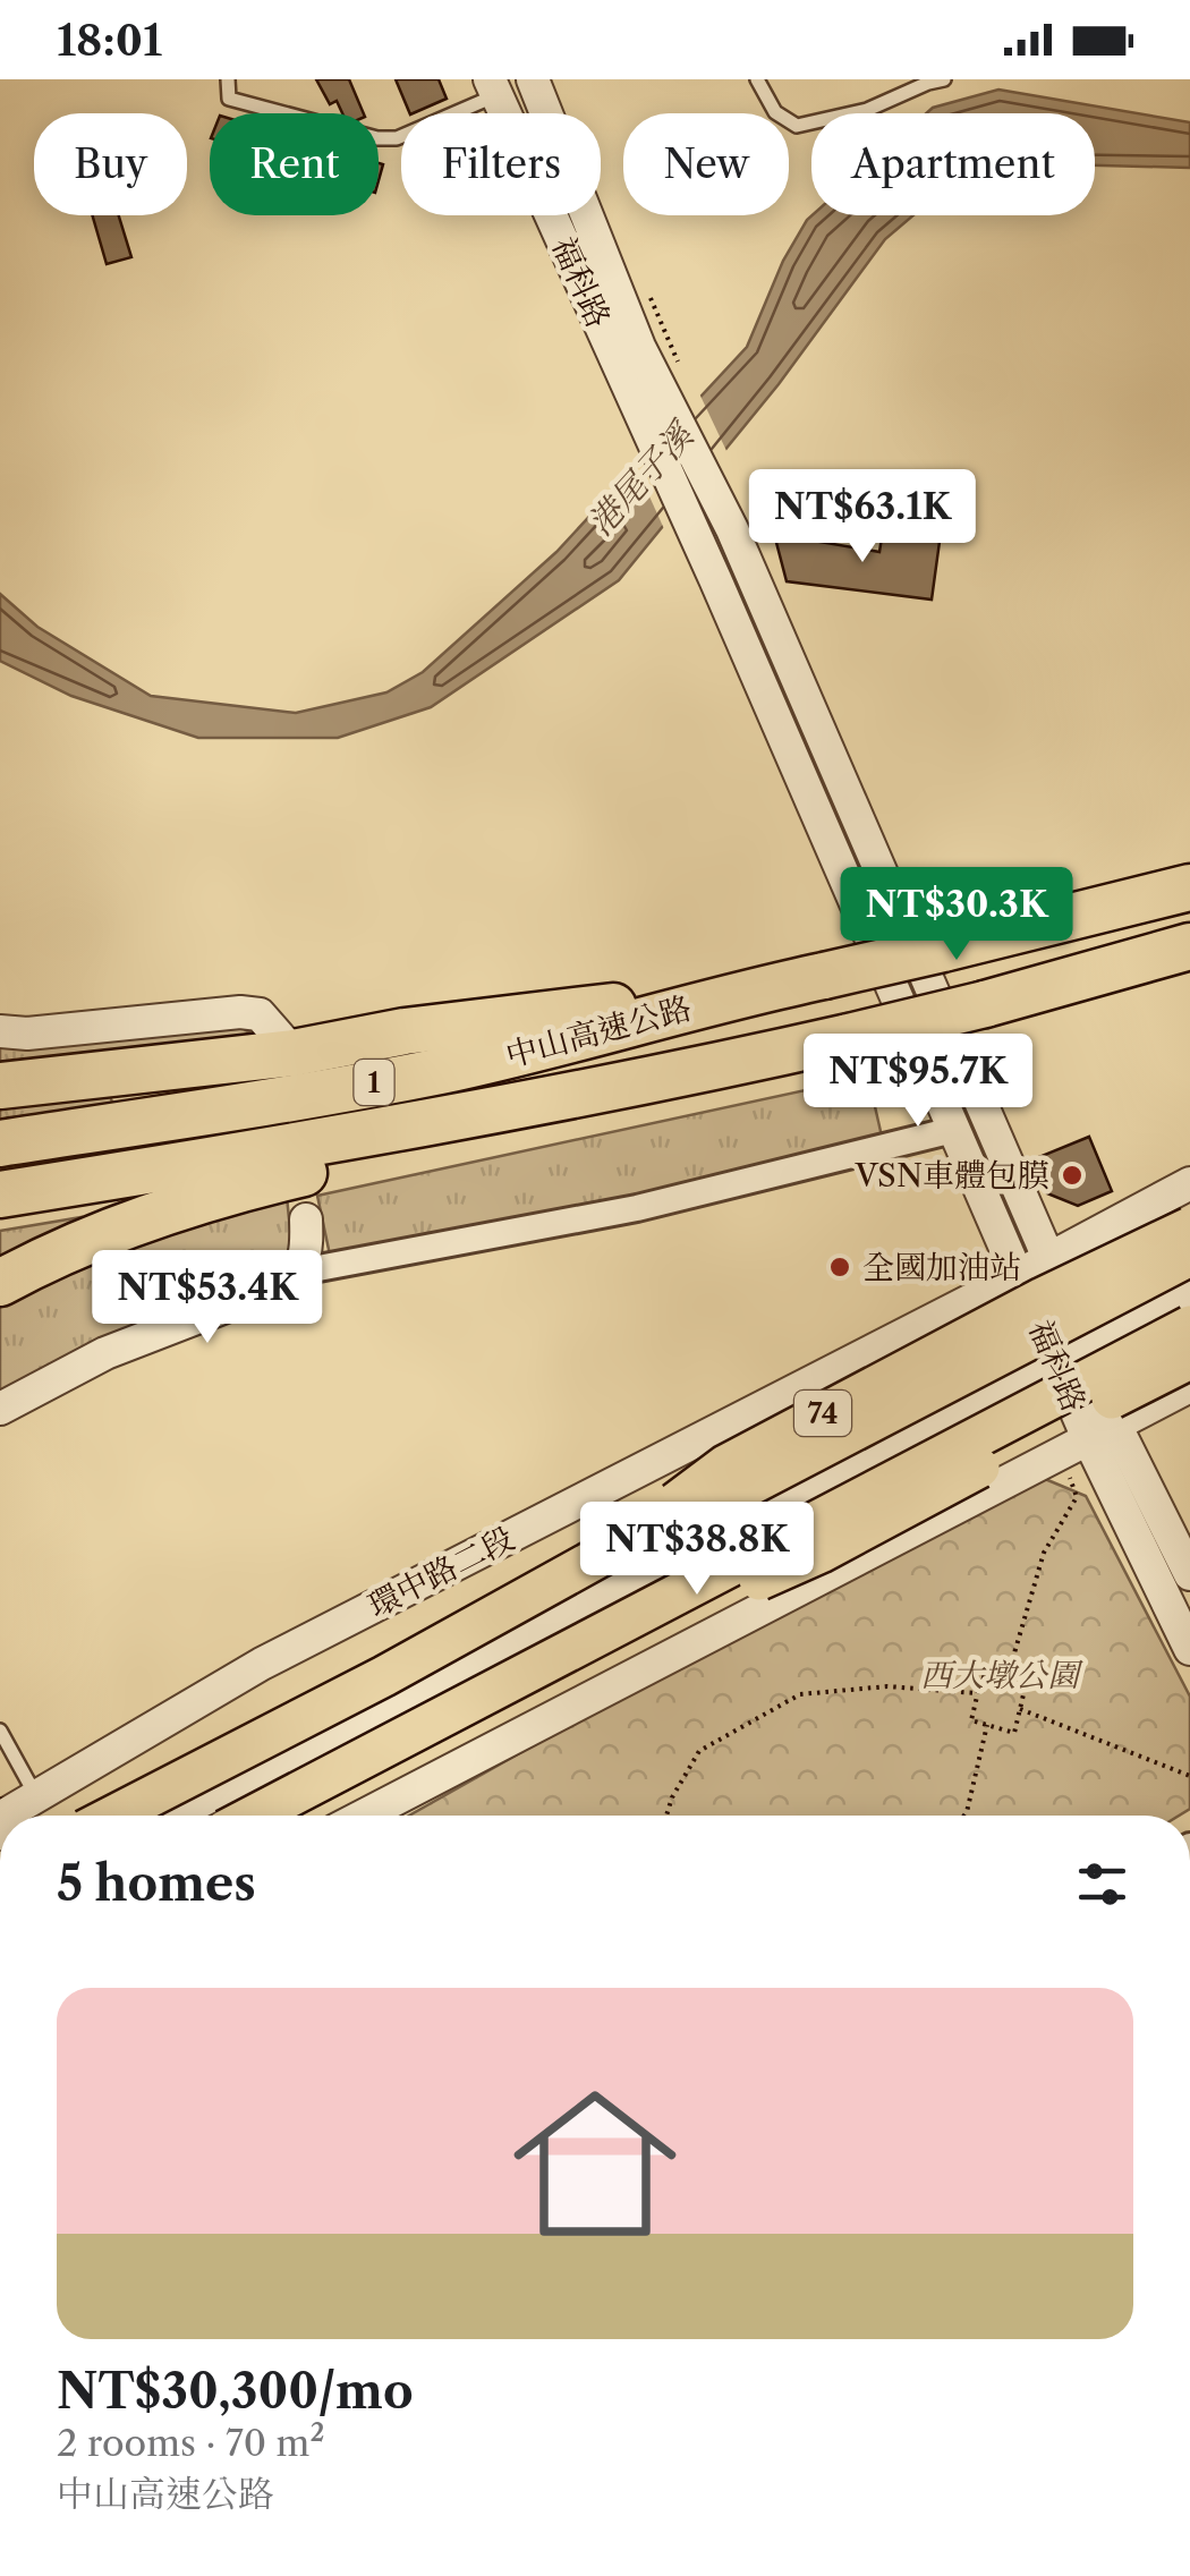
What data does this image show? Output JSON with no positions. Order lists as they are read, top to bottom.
{
  "streets": {
    "highway": ["中山高速公路", "1", "74"],
    "street": ["福科路", "環中路二段"]
  },
  "crossings": [
    ["福科路", "環中路二段"]
  ],
  "water": ["港尾子溪"],
  "parks": ["西大墩公園"],
  "places": ["VSN車體包膜", "全國加油站"],
  "page": {
    "status": "18:01",
    "chip": [
      "Buy",
      "Rent",
      "Filters",
      "New",
      "Apartment"
    ],
    "price": [
      "NT$63.1K",
      "NT$30.3K",
      "NT$95.7K",
      "NT$53.4K",
      "NT$38.8K"
    ],
    "heading": "5 homes",
    "list": [
      {
        "name": "NT$30,300/mo",
        "note": "2 rooms · 70 m² · 中山高速公路"
      }
    ]
  }
}
